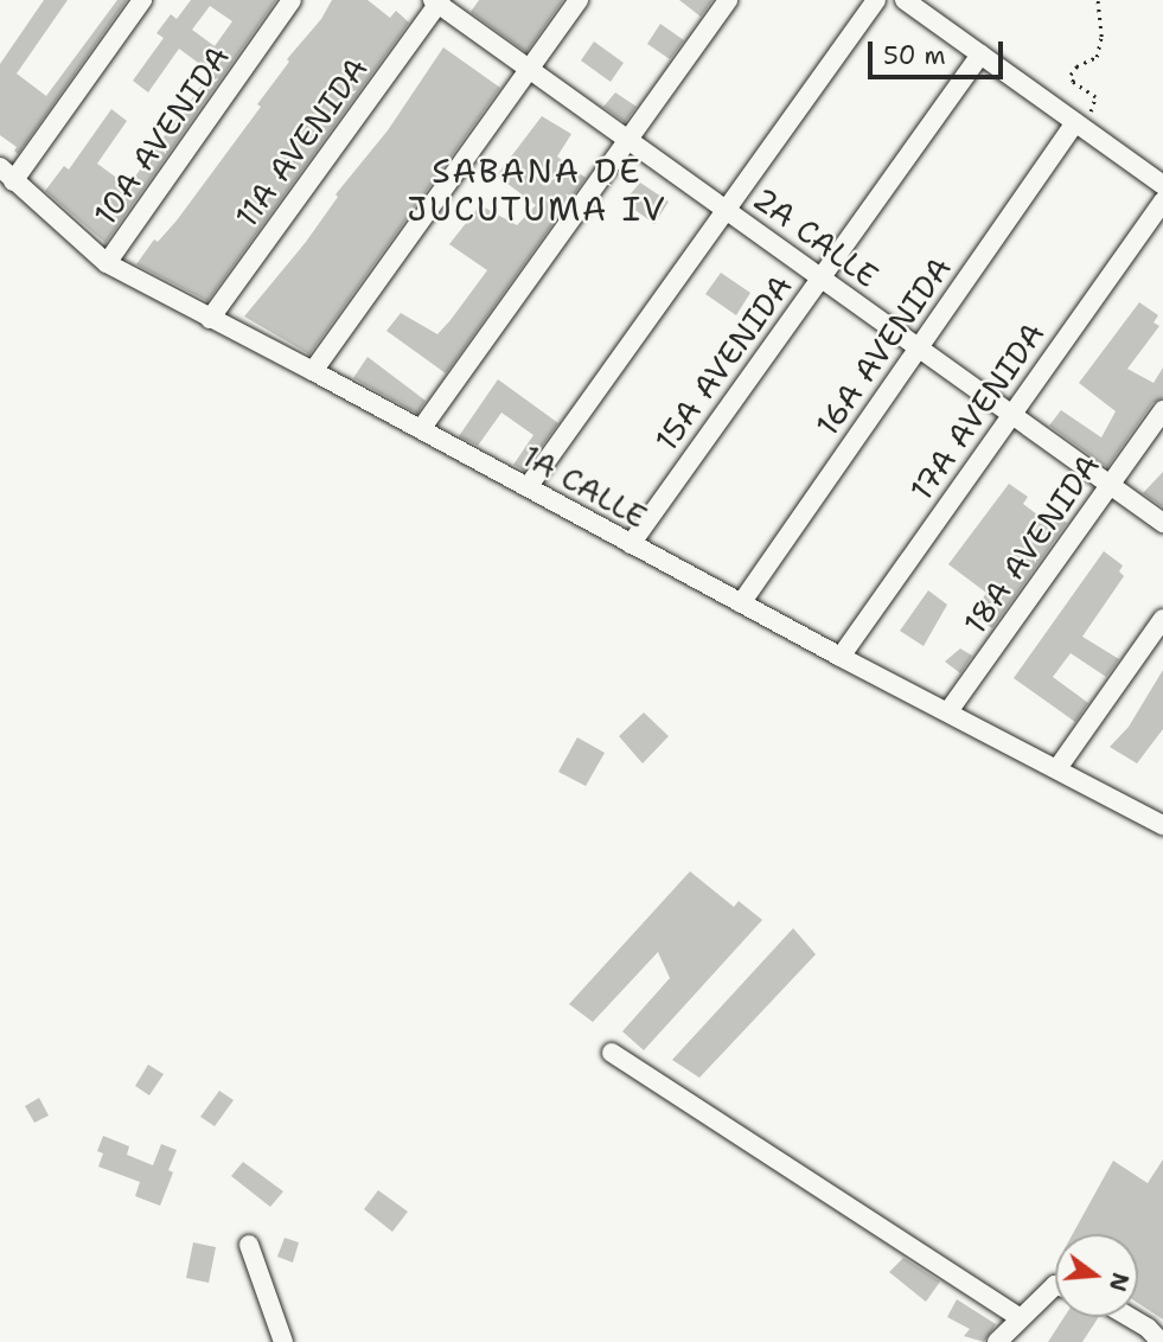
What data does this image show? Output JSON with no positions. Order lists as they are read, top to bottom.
{
  "streets": {
    "street": [
      "10A AVENIDA",
      "11A AVENIDA",
      "2A CALLE",
      "16A AVENIDA",
      "15A AVENIDA",
      "17A AVENIDA",
      "1A CALLE",
      "18A AVENIDA"
    ]
  },
  "crossings": [
    ["10A AVENIDA", "1A CALLE"],
    ["11A AVENIDA", "2A CALLE"],
    ["11A AVENIDA", "1A CALLE"],
    ["2A CALLE", "16A AVENIDA"],
    ["2A CALLE", "15A AVENIDA"],
    ["2A CALLE", "17A AVENIDA"],
    ["2A CALLE", "18A AVENIDA"],
    ["16A AVENIDA", "1A CALLE"],
    ["15A AVENIDA", "1A CALLE"],
    ["17A AVENIDA", "1A CALLE"],
    ["1A CALLE", "18A AVENIDA"]
  ],
  "districts": ["SABANA DE JUCUTUMA IV"],
  "scale_bar": "50 m",
  "north": "right"
}
